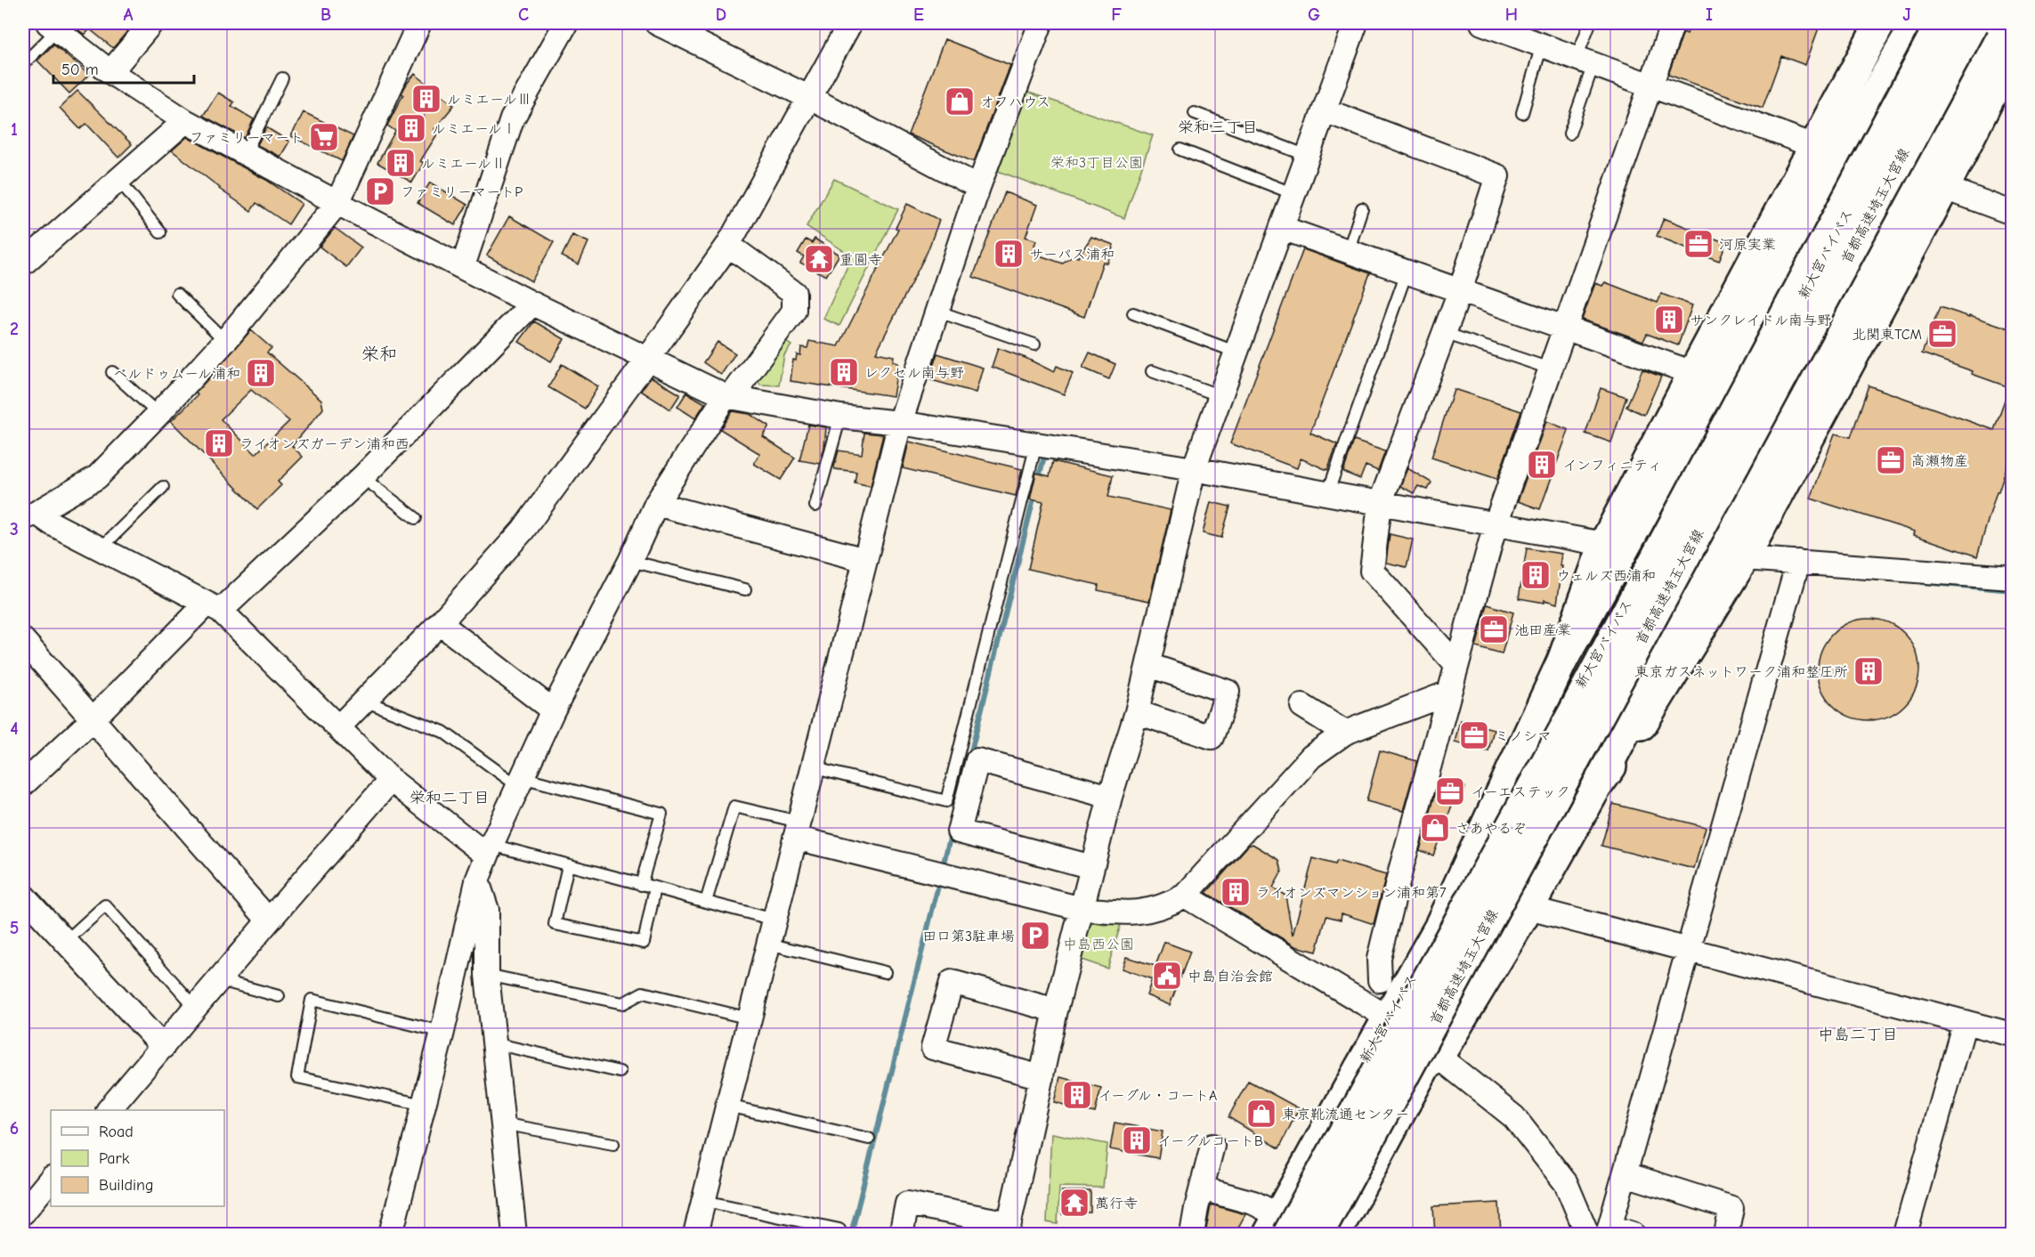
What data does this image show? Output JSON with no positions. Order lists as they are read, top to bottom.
{
  "streets": {
    "highway": ["首都高速埼玉大宮線", "新大宮バイパス"]
  },
  "crossings": [
    ["首都高速埼玉大宮線", "新大宮バイパス"]
  ],
  "districts": [
    "栄和三丁目",
    "栄和",
    "栄和二丁目",
    "中島二丁目"
  ],
  "parks": ["栄和3丁目公園", "中島西公園"],
  "places": {
    "building": [
      "ルミエールⅢ",
      "ルミエールⅠ",
      "ルミエールⅡ",
      "サーパス浦和",
      "サンクレイドル南与野",
      "レクセル南与野",
      "ベルドゥムール浦和",
      "ライオンズガーデン浦和西",
      "インフィニティ",
      "ウェルズ西浦和",
      "東京ガスネットワーク浦和整圧所",
      "ライオンズマンション浦和第7",
      "イーグル・コートA",
      "イーグルコートB"
    ],
    "shop": ["オフハウス", "さあやるぞ", "東京靴流通センター"],
    "supermarket": ["ファミリーマート"],
    "parking": ["ファミリーマートP", "田口第3駐車場"],
    "office": [
      "河原実業",
      "北関東TCM",
      "高瀬物産",
      "池田産業",
      "ミノシマ",
      "イーエステック"
    ],
    "temple": ["重圓寺", "萬行寺"],
    "public building": ["中島自治会館"]
  },
  "legend": ["Road", "Park", "Building"],
  "scale_bar": "50 m",
  "grid": {
    "columns": [
      "A",
      "B",
      "C",
      "D",
      "E",
      "F",
      "G",
      "H",
      "I",
      "J"
    ],
    "rows": [
      "1",
      "2",
      "3",
      "4",
      "5",
      "6"
    ]
  }
}
